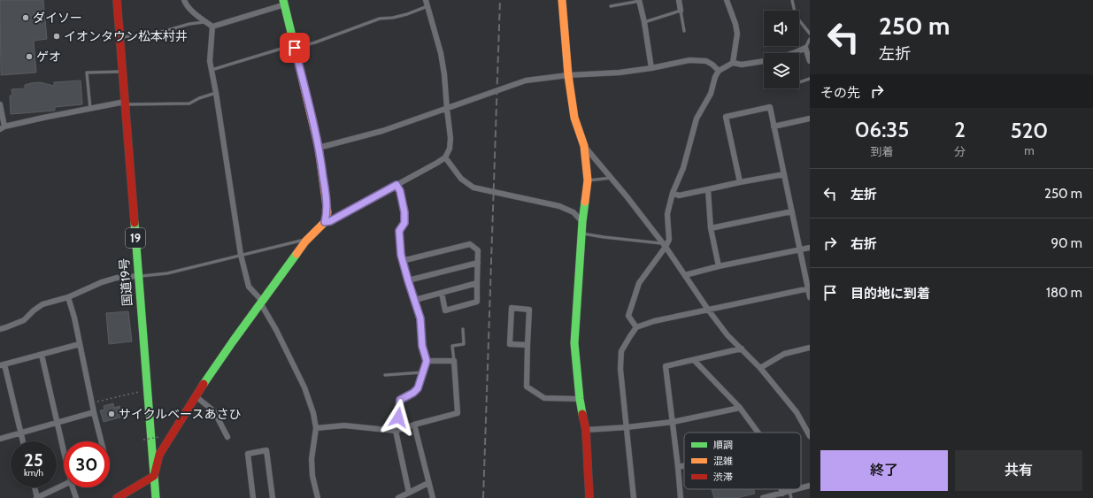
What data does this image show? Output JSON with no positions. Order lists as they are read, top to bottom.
{
  "streets": {
    "main road": ["19", "国道19号"]
  },
  "places": [
    "ダイソー",
    "イオンタウン松本村井",
    "ゲオ",
    "サイクルベースあさひ"
  ],
  "legend": ["順調", "混雑", "渋滞"],
  "page": {
    "turn": ["250 m", "左折"],
    "then": "その先",
    "eta": [
      "06:35",
      "到着",
      "2",
      "分",
      "520",
      "m"
    ],
    "list": [
      {
        "name": "左折",
        "value": "250 m"
      },
      {
        "name": "右折",
        "value": "90 m"
      },
      {
        "name": "目的地に到着",
        "value": "180 m"
      }
    ],
    "speed": "25 km/h",
    "limit": "30",
    "buttons": ["終了", "共有"]
  }
}
